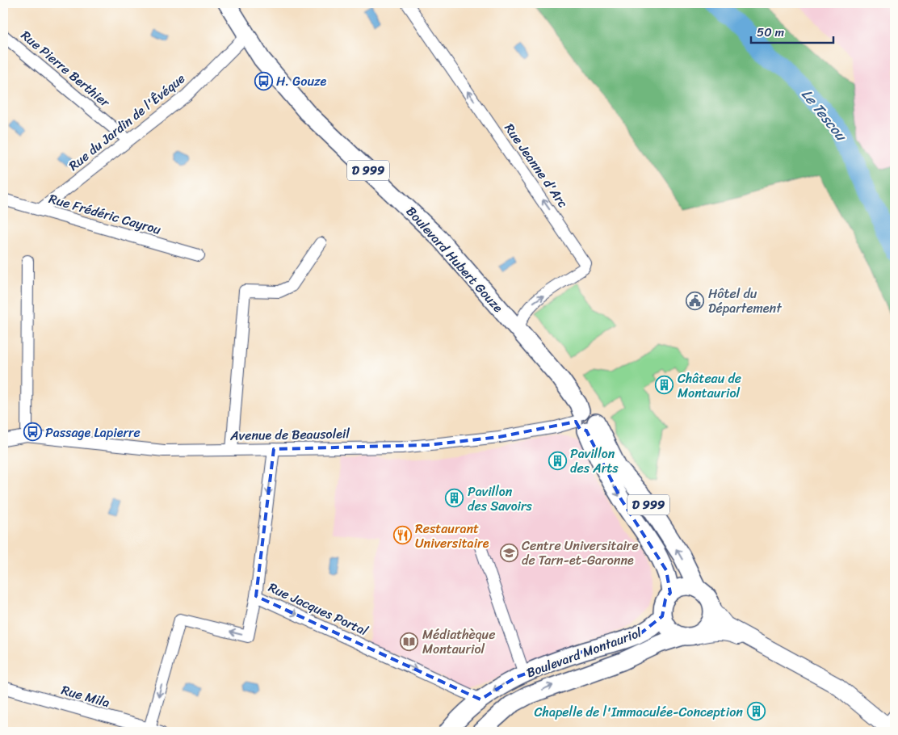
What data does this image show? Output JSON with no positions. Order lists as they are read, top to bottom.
{
  "streets": {
    "main road": ["D 999", "Boulevard Hubert Gouze", "Boulevard Montauriol"],
    "street": [
      "Rue Pierre Berthier",
      "Rue du Jardin de l'Êvéque",
      "Rue Jeanne d'Arc",
      "Rue Frédéric Cayrou",
      "Avenue de Beausoleil",
      "Rue Jacques Portal",
      "Rue Mila"
    ]
  },
  "crossings": [
    ["Rue Pierre Berthier", "Rue du Jardin de l'Êvéque"],
    ["Rue du Jardin de l'Êvéque", "Rue Frédéric Cayrou"],
    ["Rue du Jardin de l'Êvéque", "Boulevard Hubert Gouze"],
    ["Rue Jeanne d'Arc", "Boulevard Hubert Gouze"],
    ["Boulevard Hubert Gouze", "Avenue de Beausoleil"],
    ["Boulevard Hubert Gouze", "Boulevard Montauriol"],
    ["Avenue de Beausoleil", "Rue Jacques Portal"],
    ["Rue Jacques Portal", "Boulevard Montauriol"]
  ],
  "one_way": ["Rue Jeanne d'Arc", "Rue Jacques Portal"],
  "water": ["Le Tescou"],
  "places": {
    "bus stop": ["H. Gouze", "Passage Lapierre"],
    "public building": ["Hôtel du Département"],
    "building": [
      "Château de Montauriol",
      "Pavillon des Arts",
      "Pavillon des Savoirs",
      "Chapelle de l'Immaculée-Conception"
    ],
    "restaurant": ["Restaurant Universitaire"],
    "school or university": ["Centre Universitaire de Tarn-et-Garonne"],
    "library": ["Médiathèque Montauriol"]
  },
  "scale_bar": "50 m"
}
